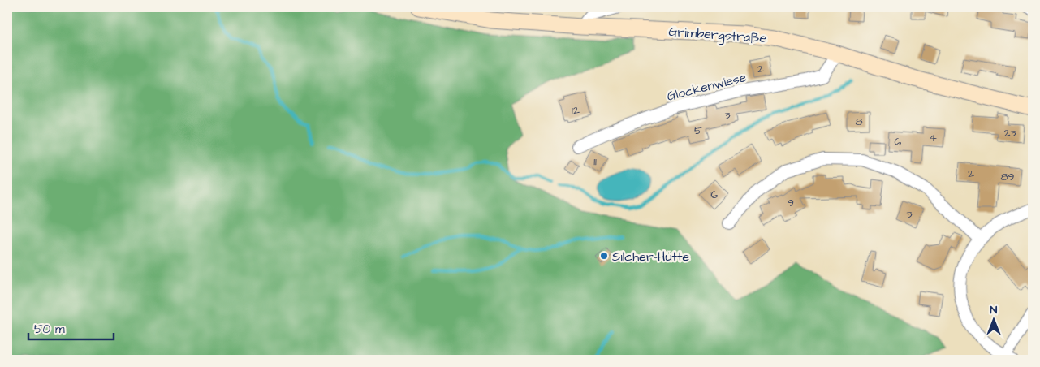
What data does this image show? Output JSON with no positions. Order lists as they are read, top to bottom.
{
  "streets": {
    "street": ["Grimbergstraße", "Glockenwiese"]
  },
  "crossings": [
    ["Grimbergstraße", "Glockenwiese"]
  ],
  "places": ["Silcher-Hütte"],
  "house_numbers": [
    "2",
    "12",
    "3",
    "8",
    "5",
    "23",
    "4",
    "6",
    "11",
    "2",
    "89",
    "16",
    "9",
    "3"
  ],
  "scale_bar": "50 m",
  "north": "top"
}
